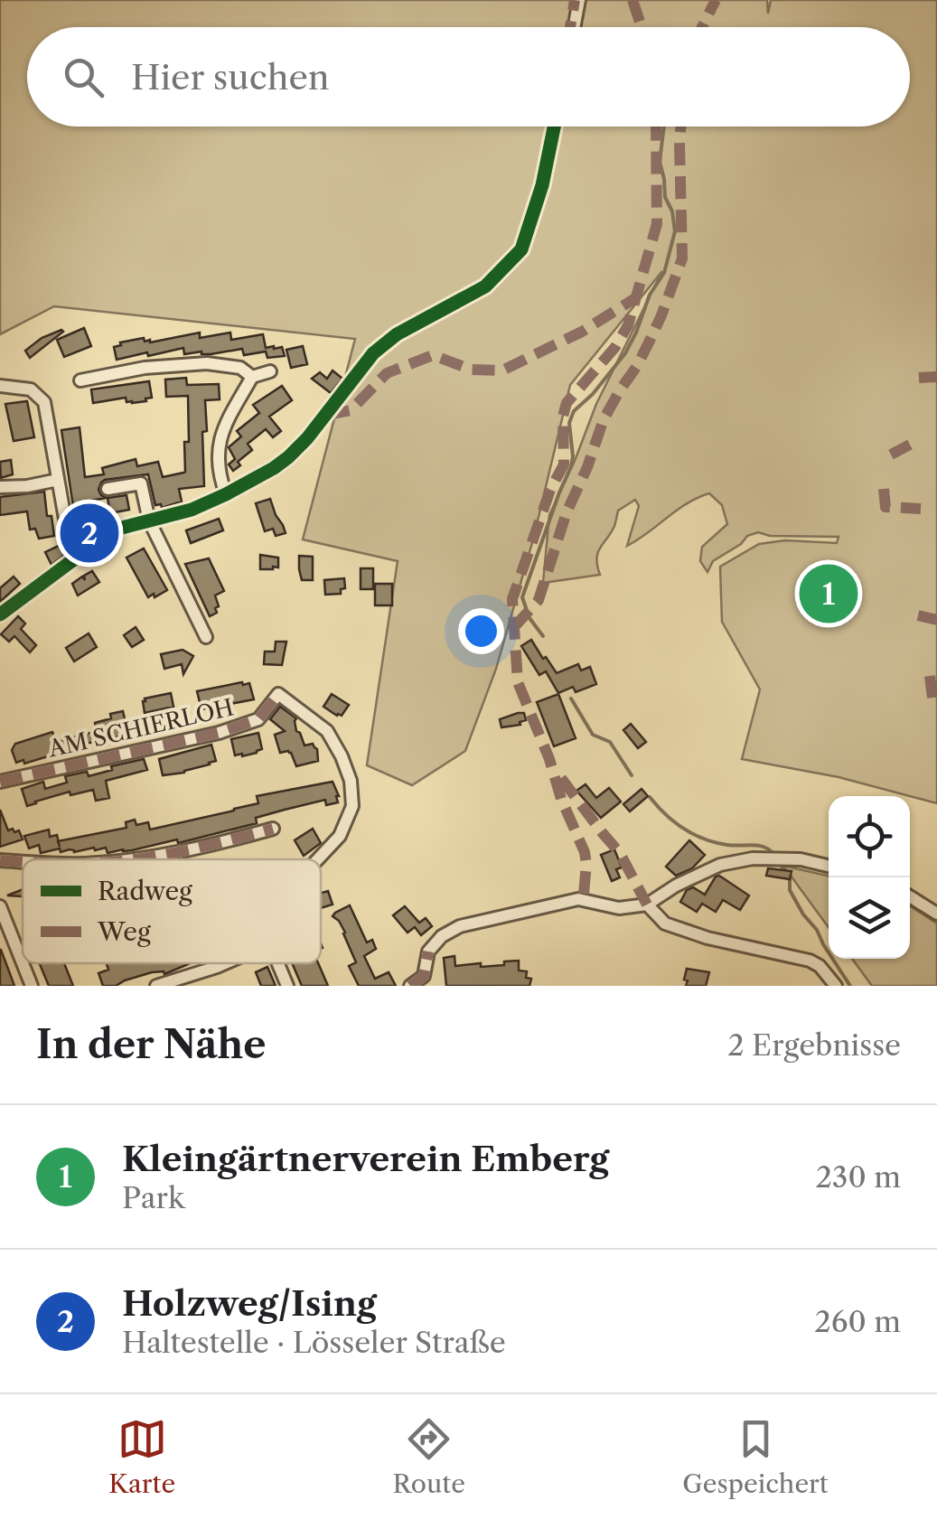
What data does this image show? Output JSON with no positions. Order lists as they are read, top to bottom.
{
  "streets": {
    "street": ["AM SCHIERLOH"]
  },
  "legend": ["Radweg", "Weg"],
  "page": {
    "search": "Hier suchen",
    "pins": ["2", "1"],
    "heading": ["In der Nähe", "2 Ergebnisse"],
    "list": [
      {
        "mark": "1",
        "name": "Kleingärtnerverein Emberg",
        "note": "Park",
        "value": "230 m"
      },
      {
        "mark": "2",
        "name": "Holzweg/Ising",
        "note": "Haltestelle · Lösseler Straße",
        "value": "260 m"
      }
    ],
    "nav": ["Karte", "Route", "Gespeichert"]
  }
}
